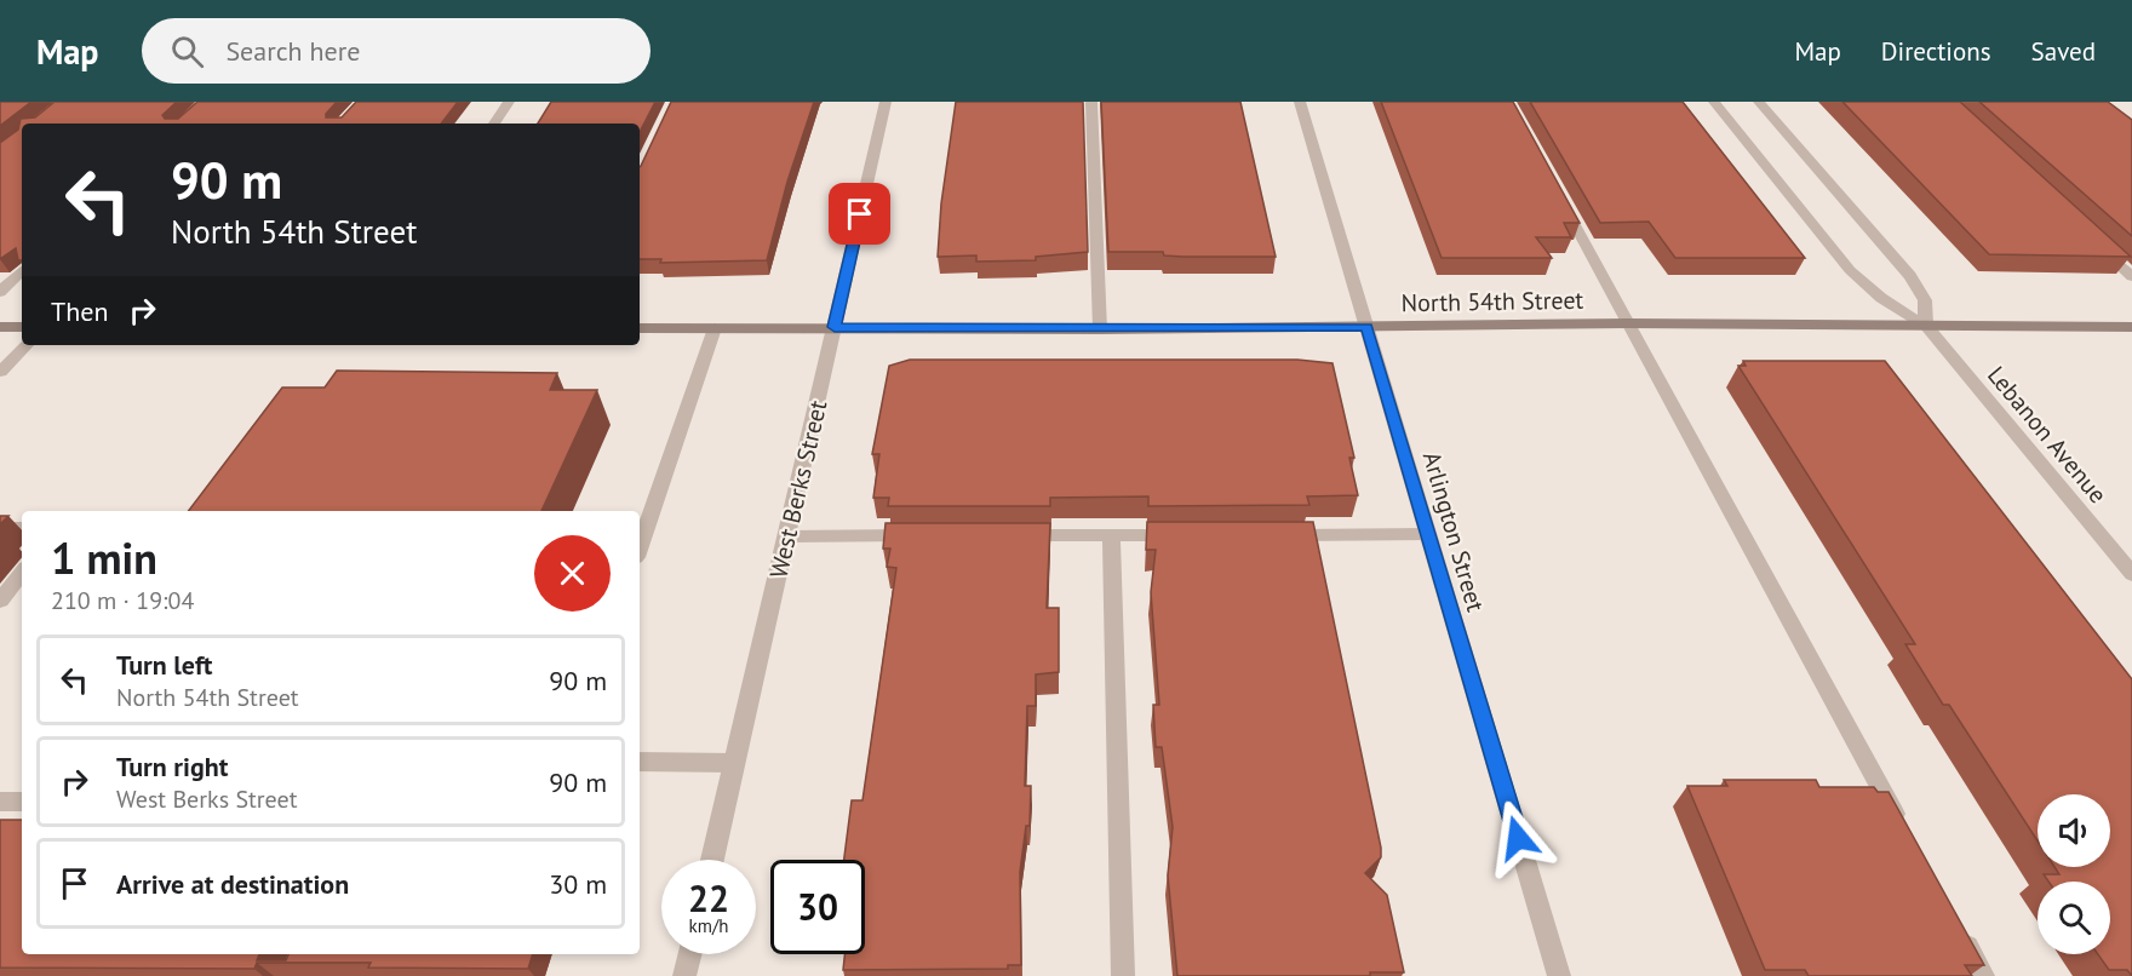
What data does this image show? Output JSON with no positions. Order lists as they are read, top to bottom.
{
  "streets": {
    "street": [
      "North 54th Street",
      "Lebanon Avenue",
      "West Berks Street",
      "Arlington Street"
    ]
  },
  "crossings": [
    ["North 54th Street", "Lebanon Avenue"],
    ["North 54th Street", "West Berks Street"],
    ["North 54th Street", "Arlington Street"]
  ],
  "page": {
    "header": "Map",
    "search": "Search here",
    "nav": ["Map", "Directions", "Saved"],
    "turn": ["90 m", "North 54th Street"],
    "then": "Then",
    "heading": ["1 min", "210 m · 19:04"],
    "list": [
      {
        "name": "Turn left",
        "note": "North 54th Street",
        "value": "90 m"
      },
      {
        "name": "Turn right",
        "note": "West Berks Street",
        "value": "90 m"
      },
      {
        "name": "Arrive at destination",
        "value": "30 m"
      }
    ],
    "speed": "22 km/h",
    "limit": "30"
  }
}
